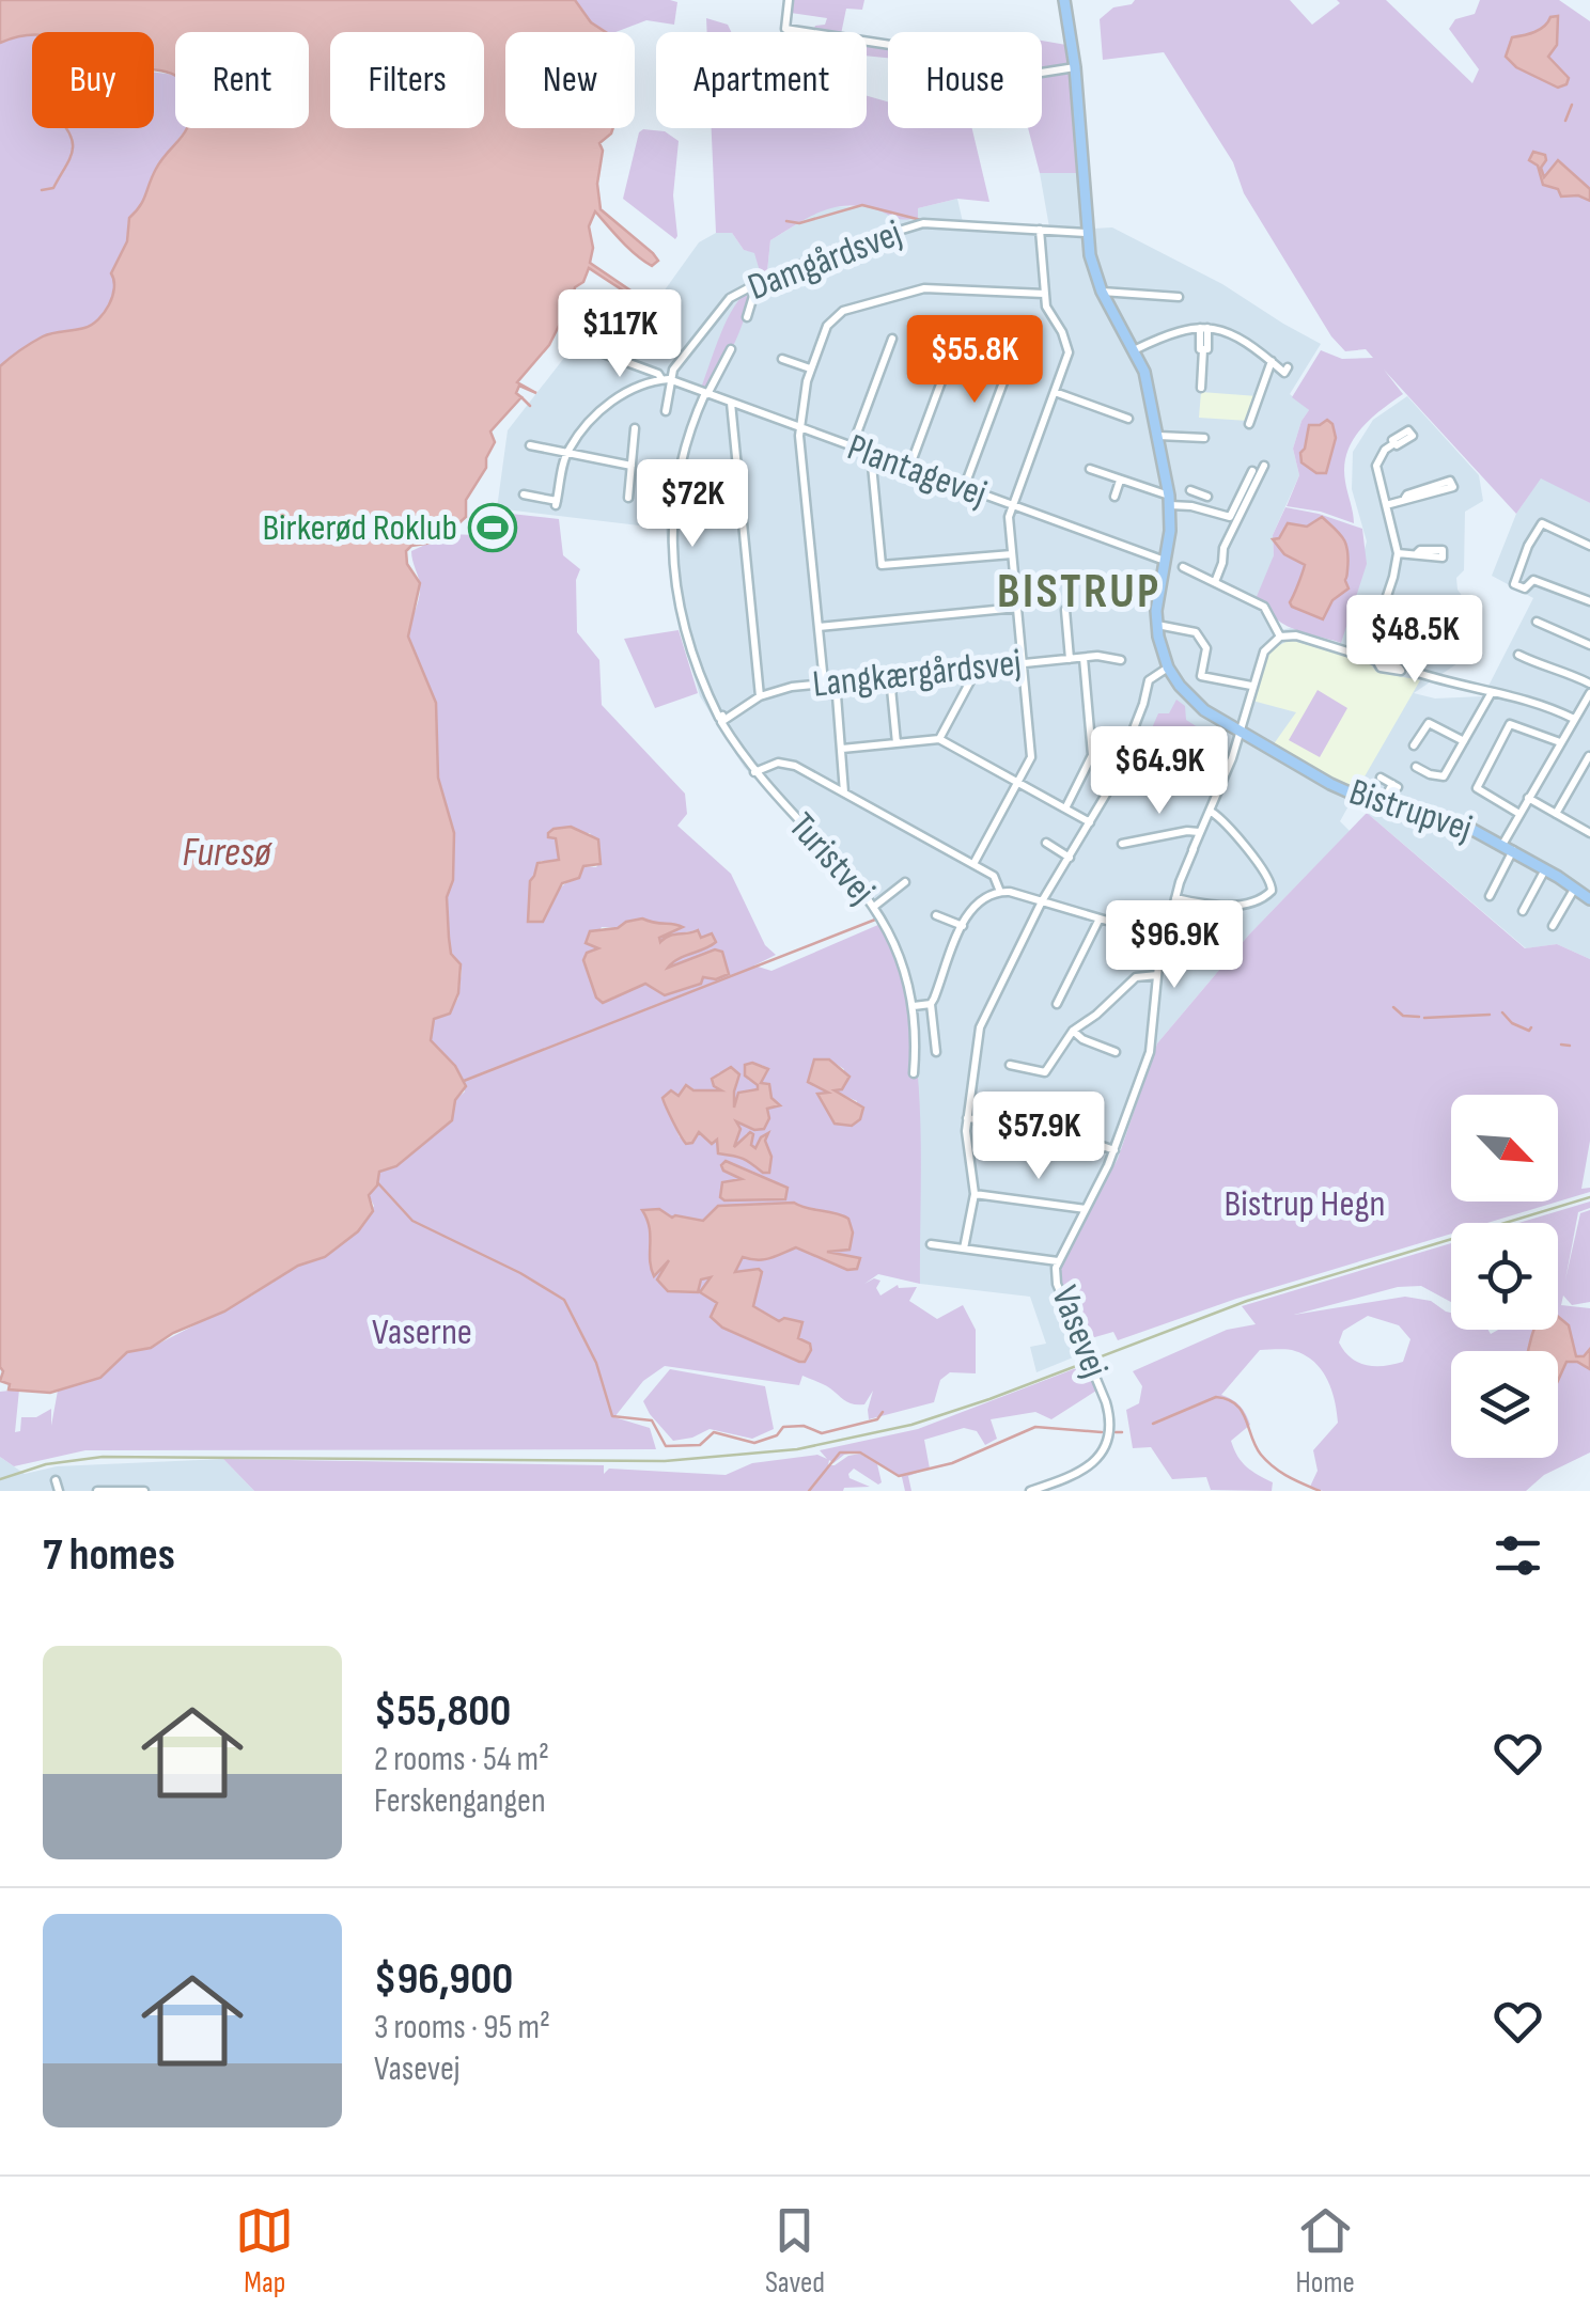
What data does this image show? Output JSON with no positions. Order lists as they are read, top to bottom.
{
  "streets": {
    "main road": ["Bistrupvej"],
    "street": [
      "Damgårdsvej",
      "Plantagevej",
      "Langkærgårdsvej",
      "Turistvej",
      "Vasevej"
    ]
  },
  "crossings": [
    ["Damgårdsvej", "Plantagevej"],
    ["Damgårdsvej", "Bistrupvej"],
    ["Plantagevej", "Bistrupvej"],
    ["Plantagevej", "Turistvej"],
    ["Langkærgårdsvej", "Turistvej"],
    ["Bistrupvej", "Vasevej"]
  ],
  "districts": ["BISTRUP"],
  "water": ["Furesø"],
  "parks": ["Bistrup Hegn", "Vaserne"],
  "places": {
    "sports": ["Birkerød Roklub"]
  },
  "north": "bottom right",
  "page": {
    "chip": [
      "Buy",
      "Rent",
      "Filters",
      "New",
      "Apartment",
      "House"
    ],
    "price": [
      "$117K",
      "$55.8K",
      "$72K",
      "$48.5K",
      "$64.9K",
      "$96.9K",
      "$57.9K"
    ],
    "heading": "7 homes",
    "list": [
      {
        "name": "$55,800",
        "note": "2 rooms · 54 m² · Ferskengangen"
      },
      {
        "name": "$96,900",
        "note": "3 rooms · 95 m² · Vasevej"
      }
    ],
    "tabs": ["Map", "Saved", "Home"]
  }
}
